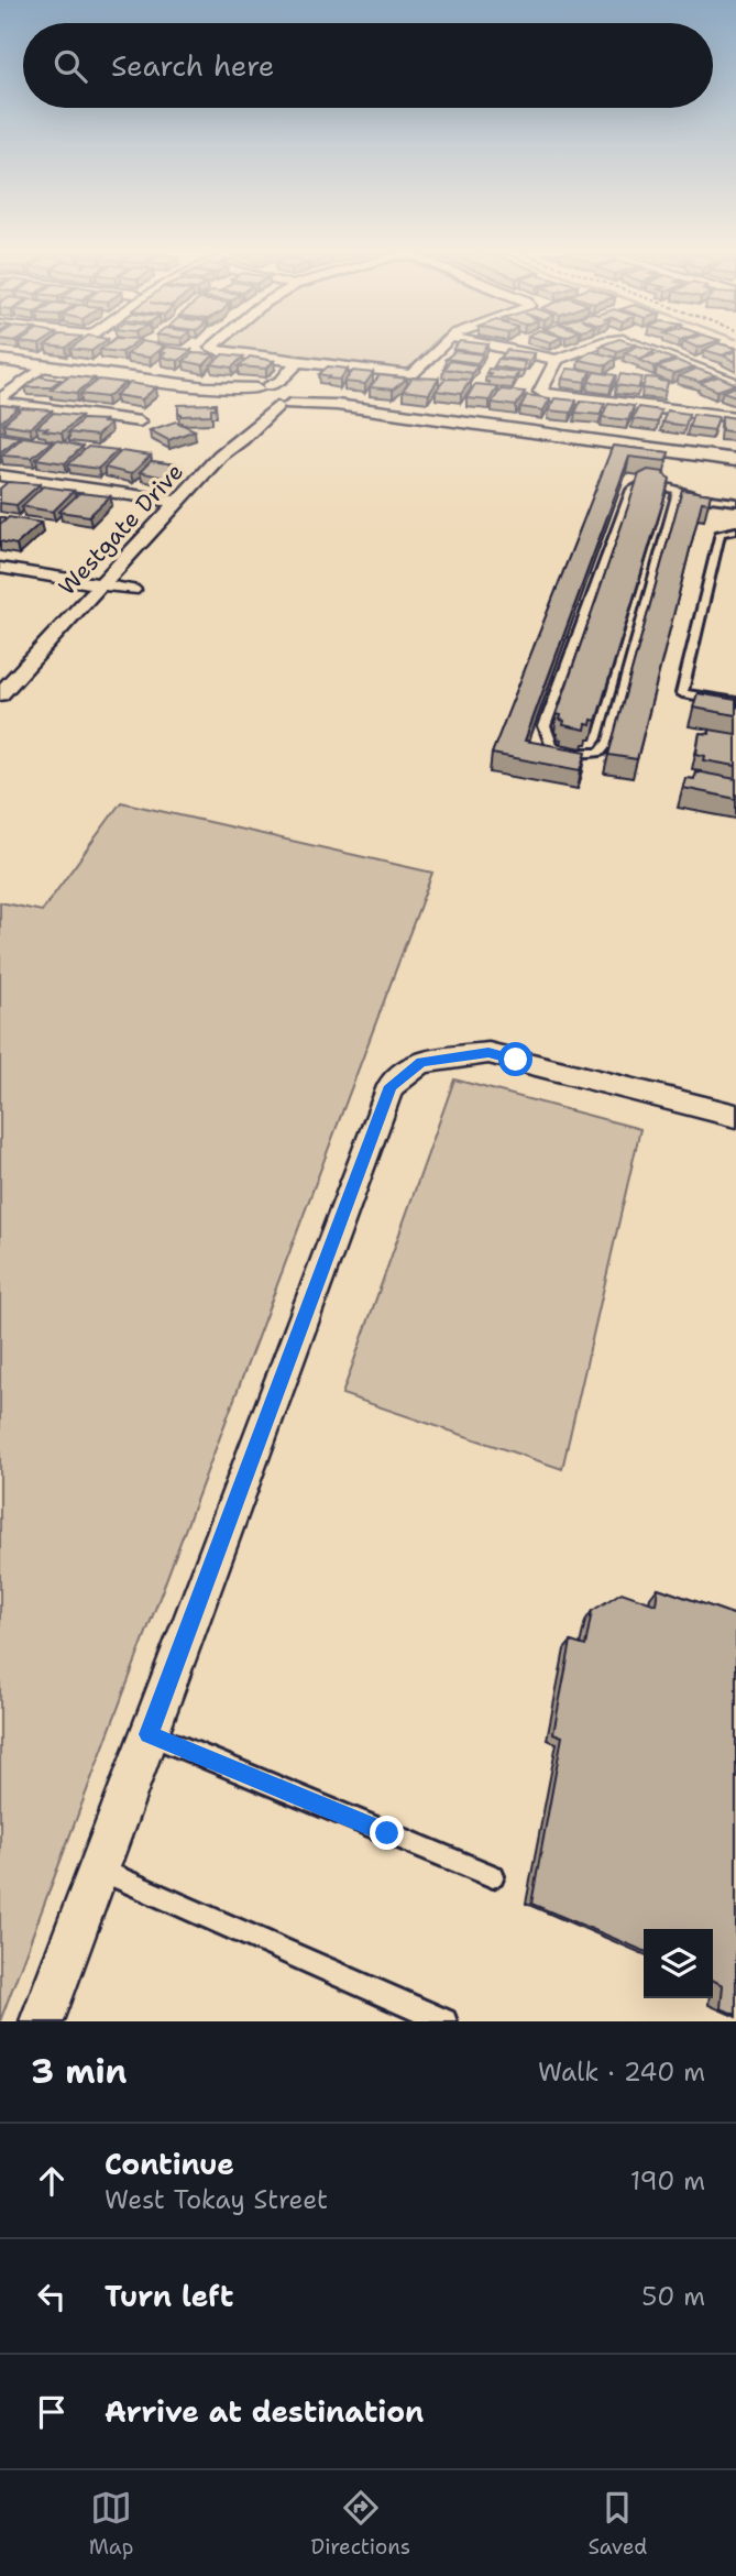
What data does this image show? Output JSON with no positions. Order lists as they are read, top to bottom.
{
  "streets": {
    "street": ["Westgate Drive"]
  },
  "page": {
    "search": "Search here",
    "heading": ["3 min", "Walk · 240 m"],
    "list": [
      ["Continue", "West Tokay Street", "190 m"],
      ["Turn left", "50 m"],
      "Arrive at destination"
    ],
    "nav": ["Map", "Directions", "Saved"]
  }
}
